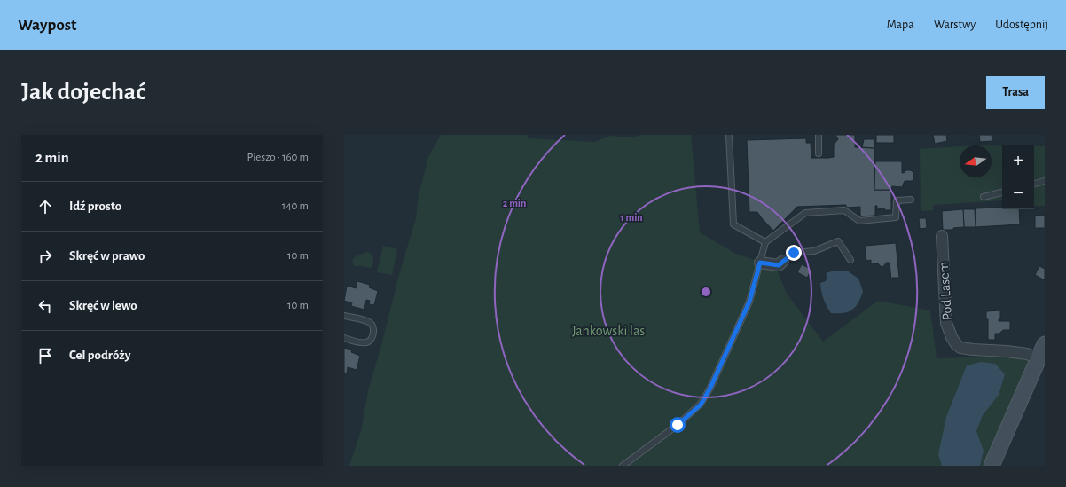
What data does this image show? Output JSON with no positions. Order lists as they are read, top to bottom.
{
  "streets": {
    "street": ["Pod Lasem"]
  },
  "parks": ["Jankowski las"],
  "north": "left",
  "page": {
    "header": "Waypost",
    "nav": ["Mapa", "Warstwy", "Udostępnij"],
    "buttons": "Trasa",
    "title": "Jak dojechać",
    "heading": ["2 min", "Pieszo · 160 m"],
    "map_buttons": ["+", "−"],
    "list": [
      ["Idź prosto", "140 m"],
      ["Skręć w prawo", "10 m"],
      ["Skręć w lewo", "10 m"],
      "Cel podróży"
    ]
  },
  "rings": ["2 min", "1 min"]
}
